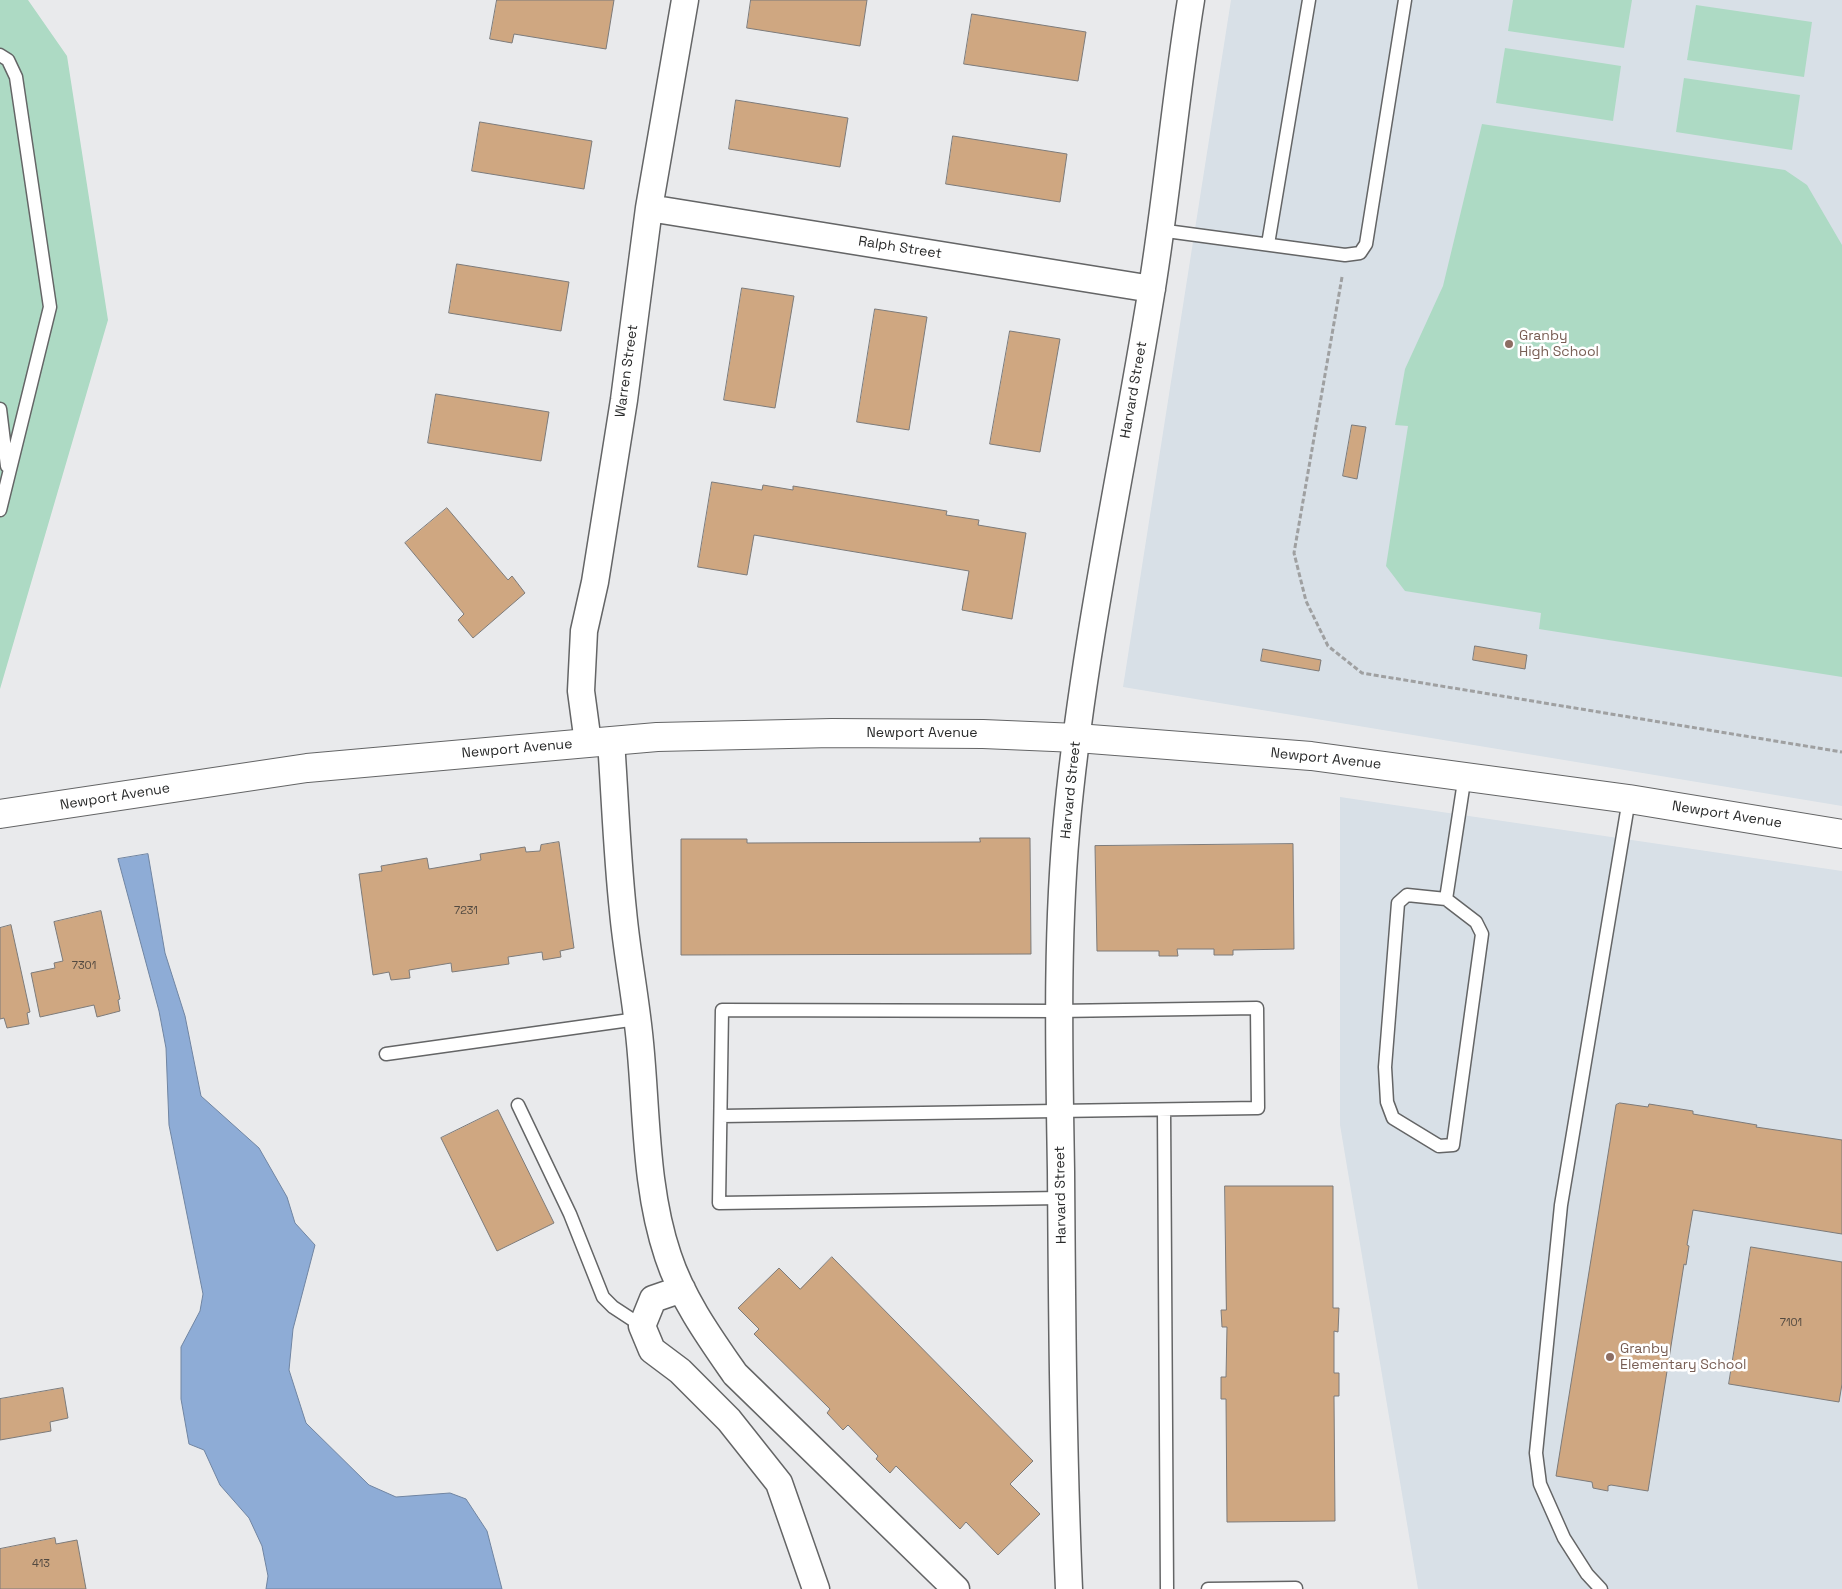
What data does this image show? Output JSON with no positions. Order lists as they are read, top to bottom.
{
  "streets": {
    "street": [
      "Ralph Street",
      "Warren Street",
      "Harvard Street",
      "Newport Avenue"
    ]
  },
  "crossings": [
    ["Ralph Street", "Warren Street"],
    ["Ralph Street", "Harvard Street"],
    ["Warren Street", "Newport Avenue"],
    ["Harvard Street", "Newport Avenue"]
  ],
  "places": ["Granby High School", "Granby Elementary School"],
  "house_numbers": [
    "7231",
    "7301",
    "7101",
    "413"
  ]
}
